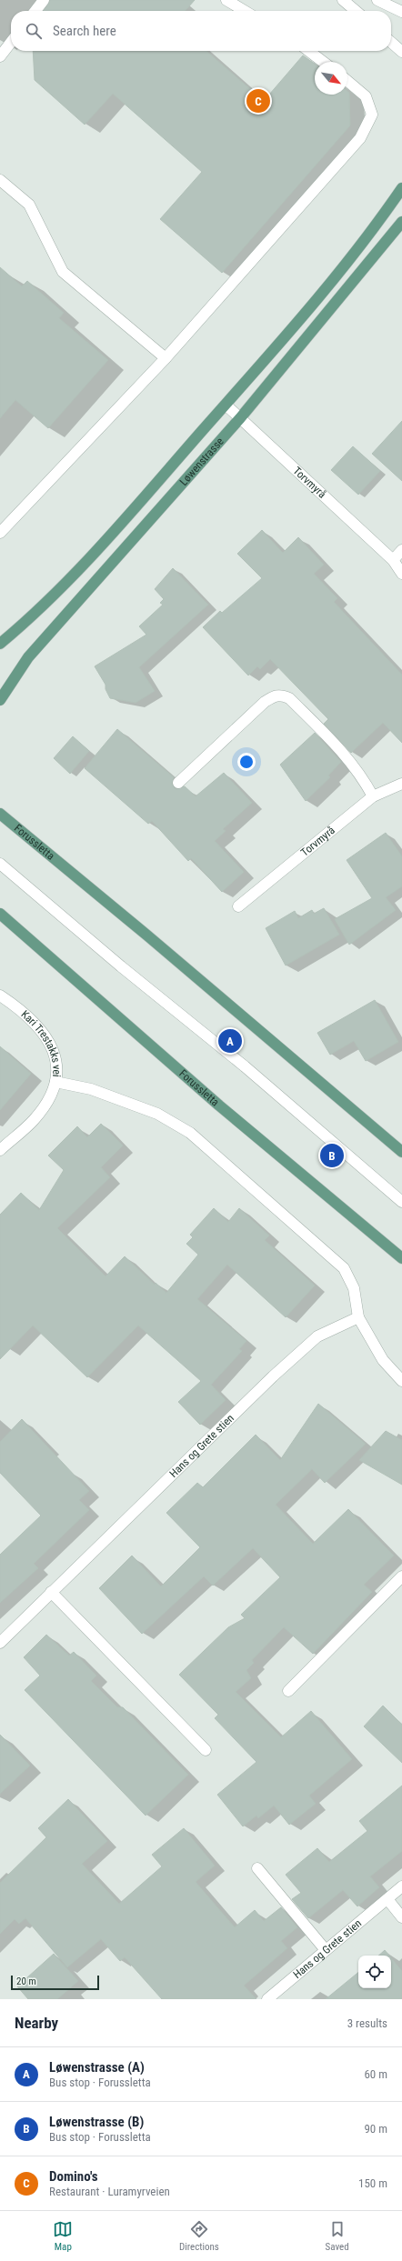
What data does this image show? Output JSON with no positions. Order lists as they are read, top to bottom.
{
  "streets": {
    "main road": ["Løwenstrasse", "Forussletta"],
    "street": ["Torvmyrå", "Kari Trestakks vei", "Hans og Grete stien"]
  },
  "crossings": [
    ["Løwenstrasse", "Torvmyrå"]
  ],
  "scale_bar": "20 m",
  "north": "bottom right",
  "page": {
    "search": "Search here",
    "pins": ["C", "A", "B"],
    "scale": "20 m",
    "heading": ["Nearby", "3 results"],
    "list": [
      {
        "mark": "A",
        "name": "Løwenstrasse (A)",
        "note": "Bus stop · Forussletta",
        "value": "60 m"
      },
      {
        "mark": "B",
        "name": "Løwenstrasse (B)",
        "note": "Bus stop · Forussletta",
        "value": "90 m"
      },
      {
        "mark": "C",
        "name": "Domino's",
        "note": "Restaurant · Luramyrveien",
        "value": "150 m"
      }
    ],
    "nav": ["Map", "Directions", "Saved"]
  }
}
